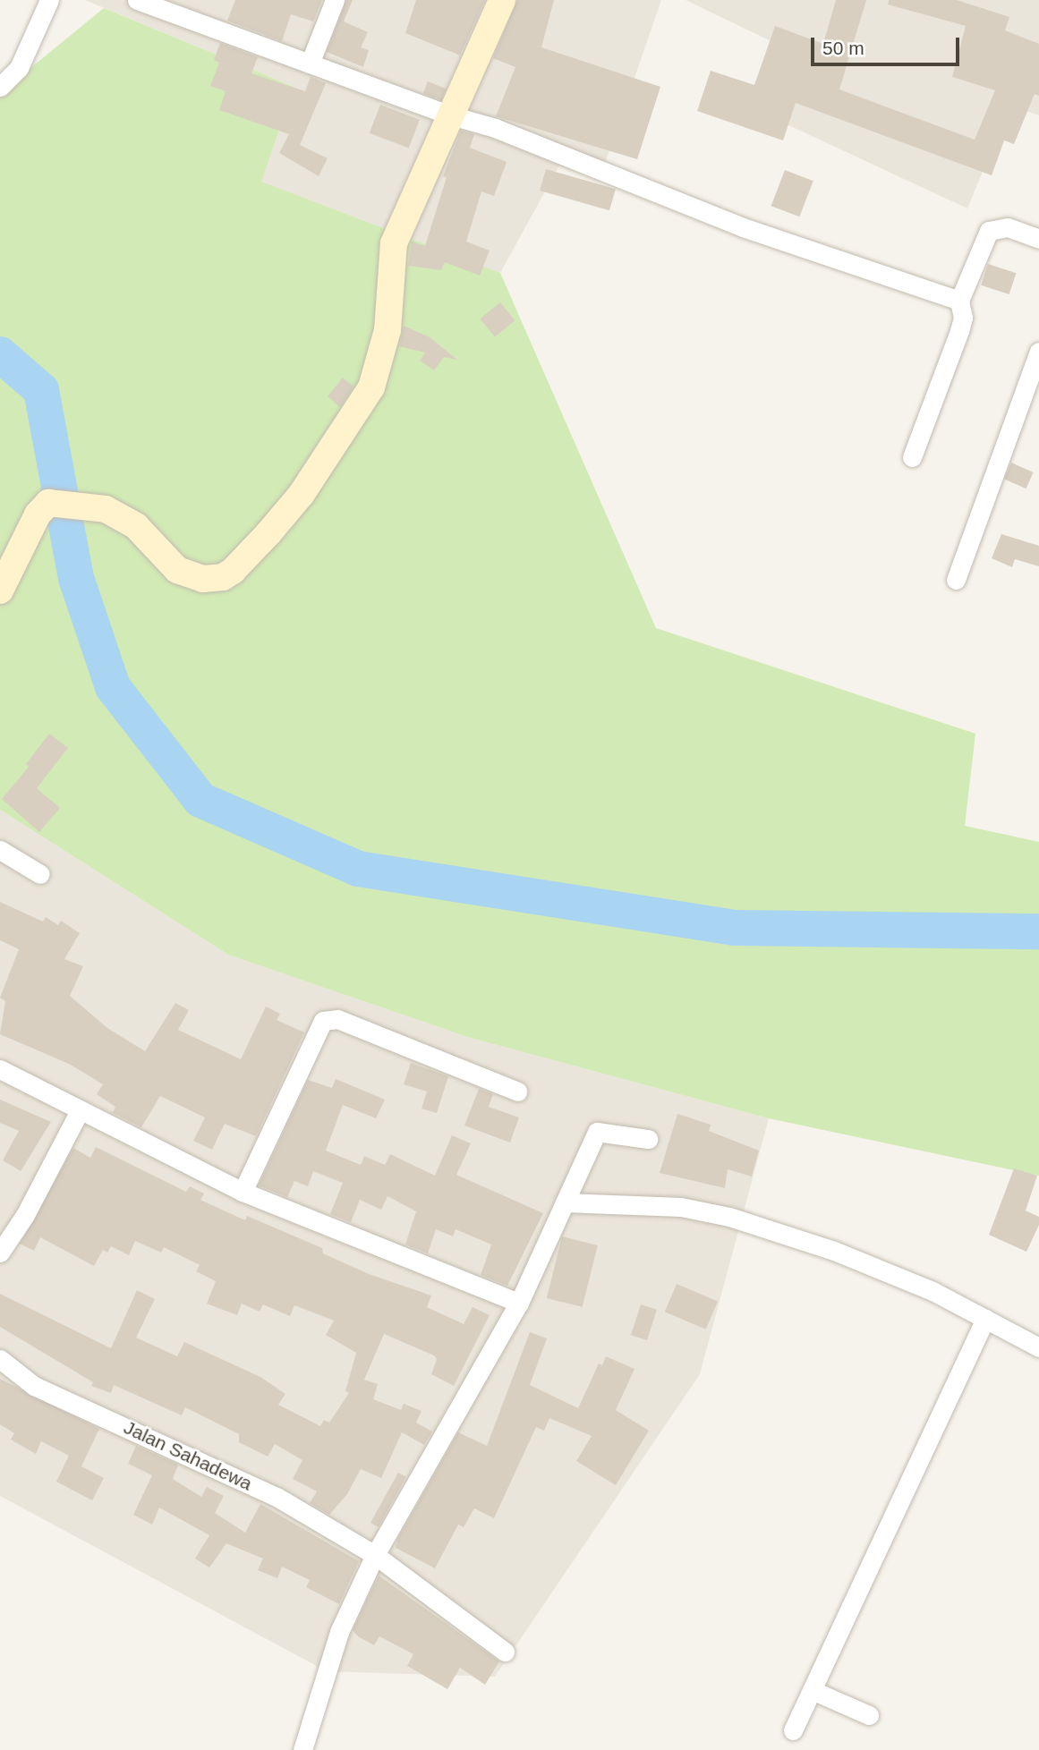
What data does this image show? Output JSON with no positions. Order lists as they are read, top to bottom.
{
  "streets": {
    "street": ["Jalan Sahadewa"]
  },
  "scale_bar": "50 m"
}
